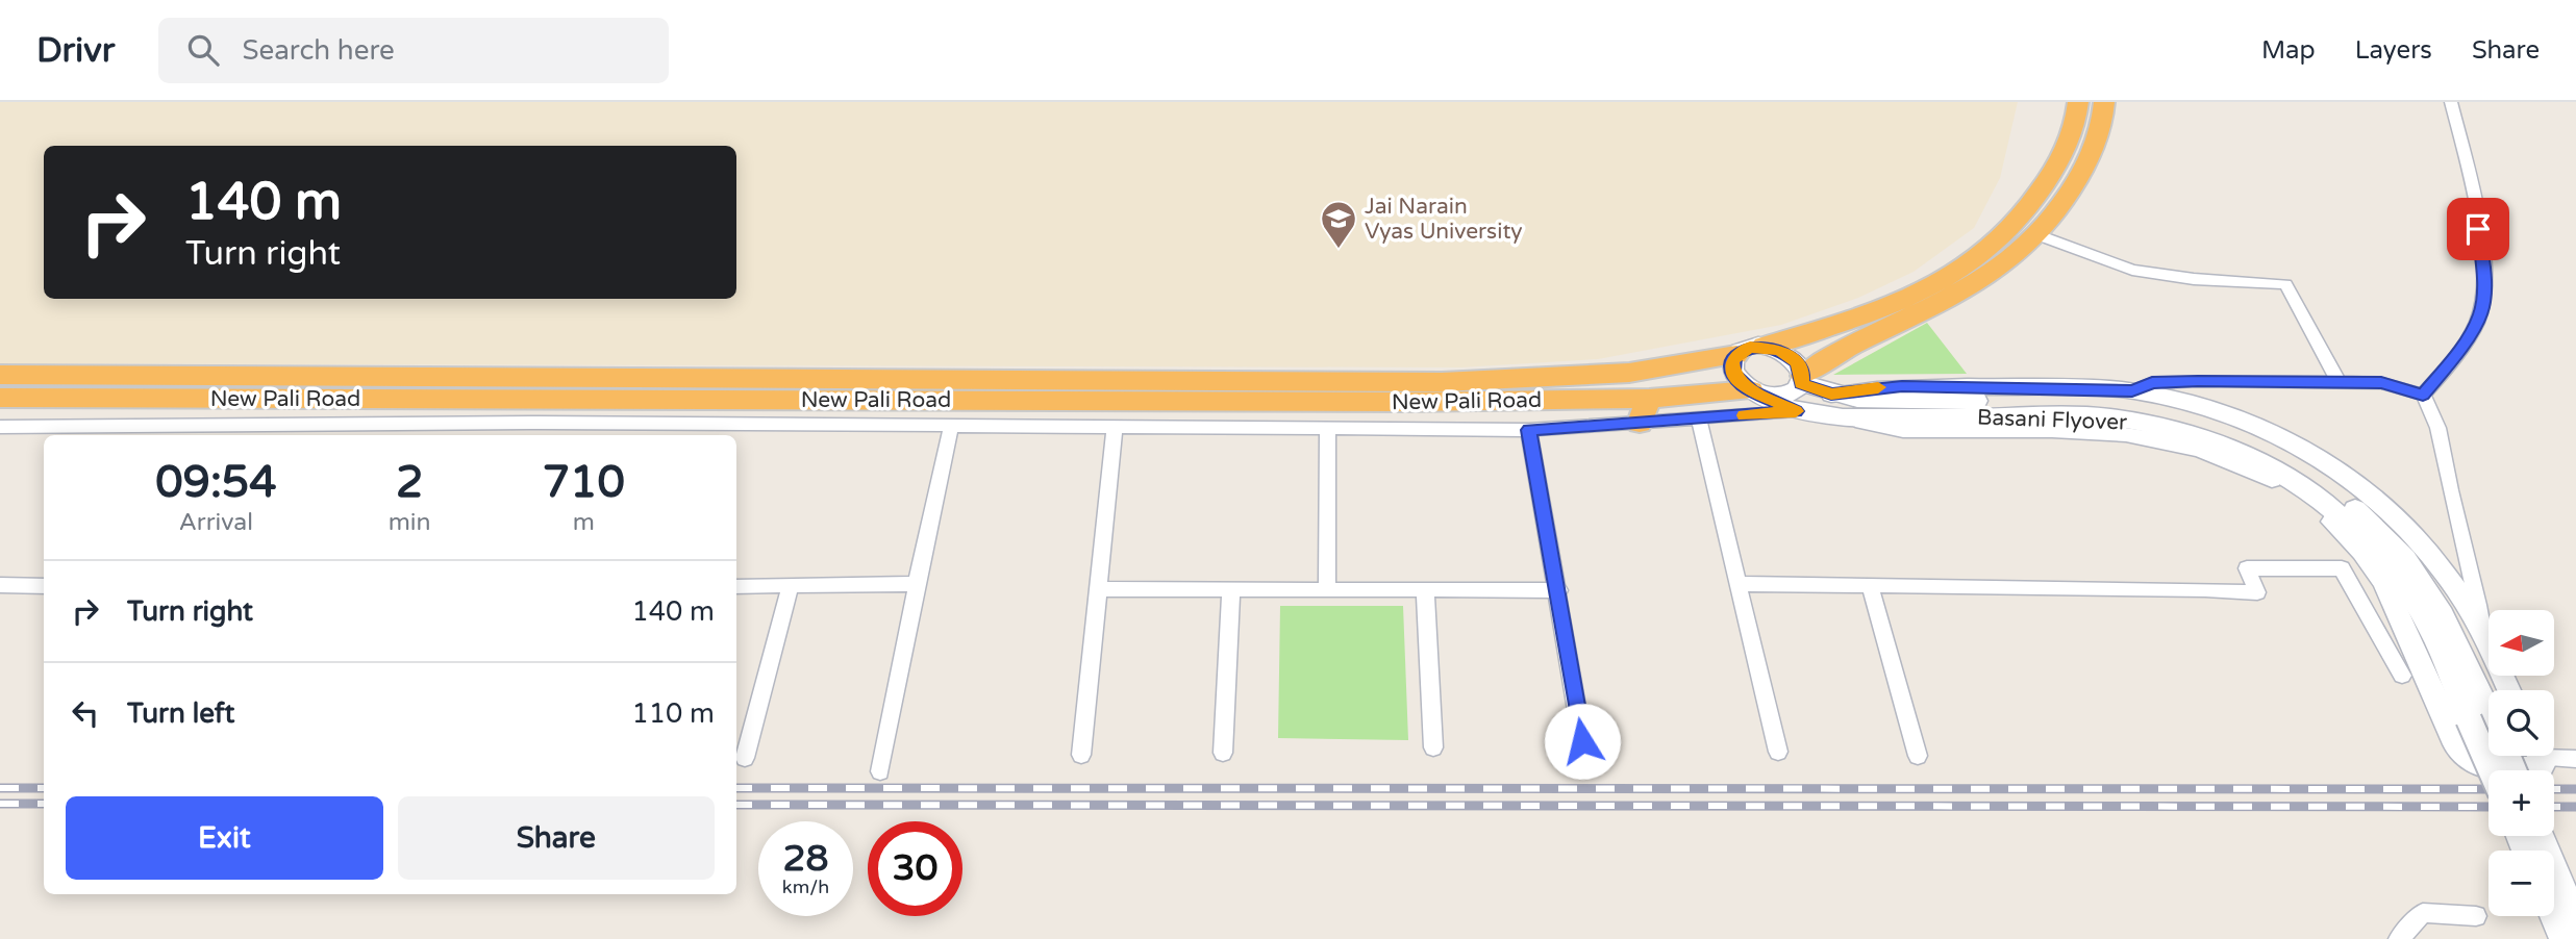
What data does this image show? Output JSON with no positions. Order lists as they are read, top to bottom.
{
  "streets": {
    "highway": ["New Pali Road"],
    "main road": ["Basani Flyover"]
  },
  "places": {
    "school or university": ["Jai Narain Vyas University"]
  },
  "north": "left",
  "page": {
    "header": "Drivr",
    "search": "Search here",
    "nav": ["Map", "Layers", "Share"],
    "turn": ["140 m", "Turn right"],
    "eta": [
      "09:54",
      "Arrival",
      "2",
      "min",
      "710",
      "m"
    ],
    "list": [
      {
        "name": "Turn right",
        "value": "140 m"
      },
      {
        "name": "Turn left",
        "value": "110 m"
      }
    ],
    "map_buttons": ["+", "−"],
    "buttons": ["Exit", "Share"],
    "speed": "28 km/h",
    "limit": "30"
  }
}
